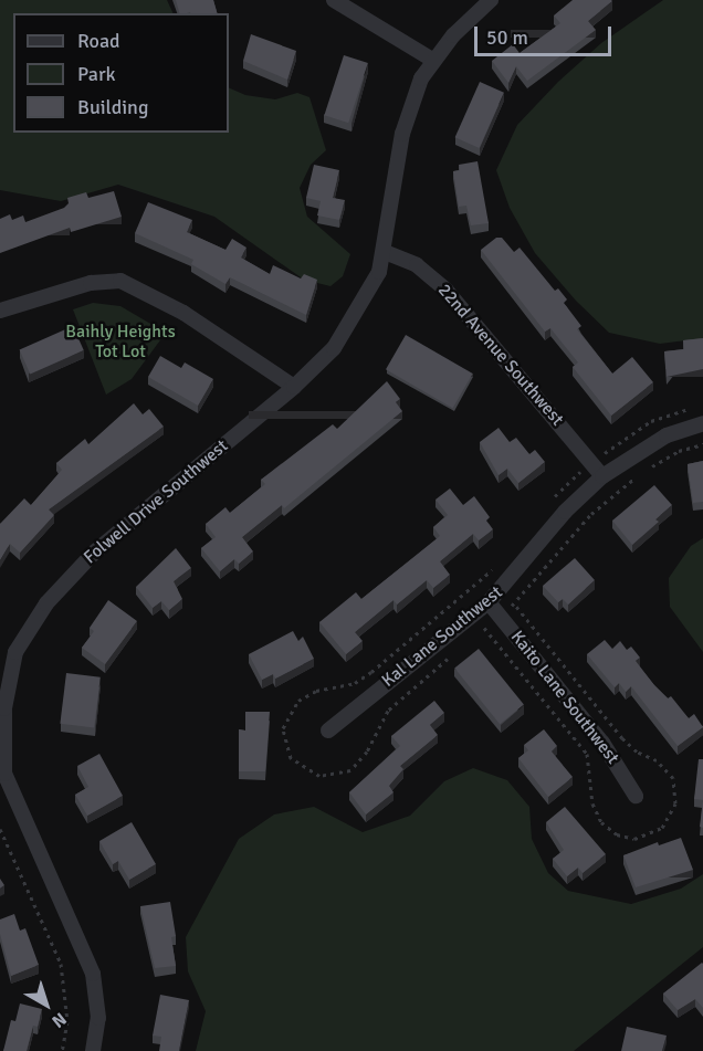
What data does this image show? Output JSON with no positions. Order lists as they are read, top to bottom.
{
  "streets": {
    "street": [
      "22nd Avenue Southwest",
      "Folwell Drive Southwest",
      "Kal Lane Southwest",
      "Kaito Lane Southwest"
    ]
  },
  "crossings": [
    ["22nd Avenue Southwest", "Folwell Drive Southwest"],
    ["22nd Avenue Southwest", "Kal Lane Southwest"],
    ["Kal Lane Southwest", "Kaito Lane Southwest"]
  ],
  "parks": ["Baihly Heights Tot Lot"],
  "legend": ["Road", "Park", "Building"],
  "scale_bar": "50 m",
  "north": "bottom right"
}
